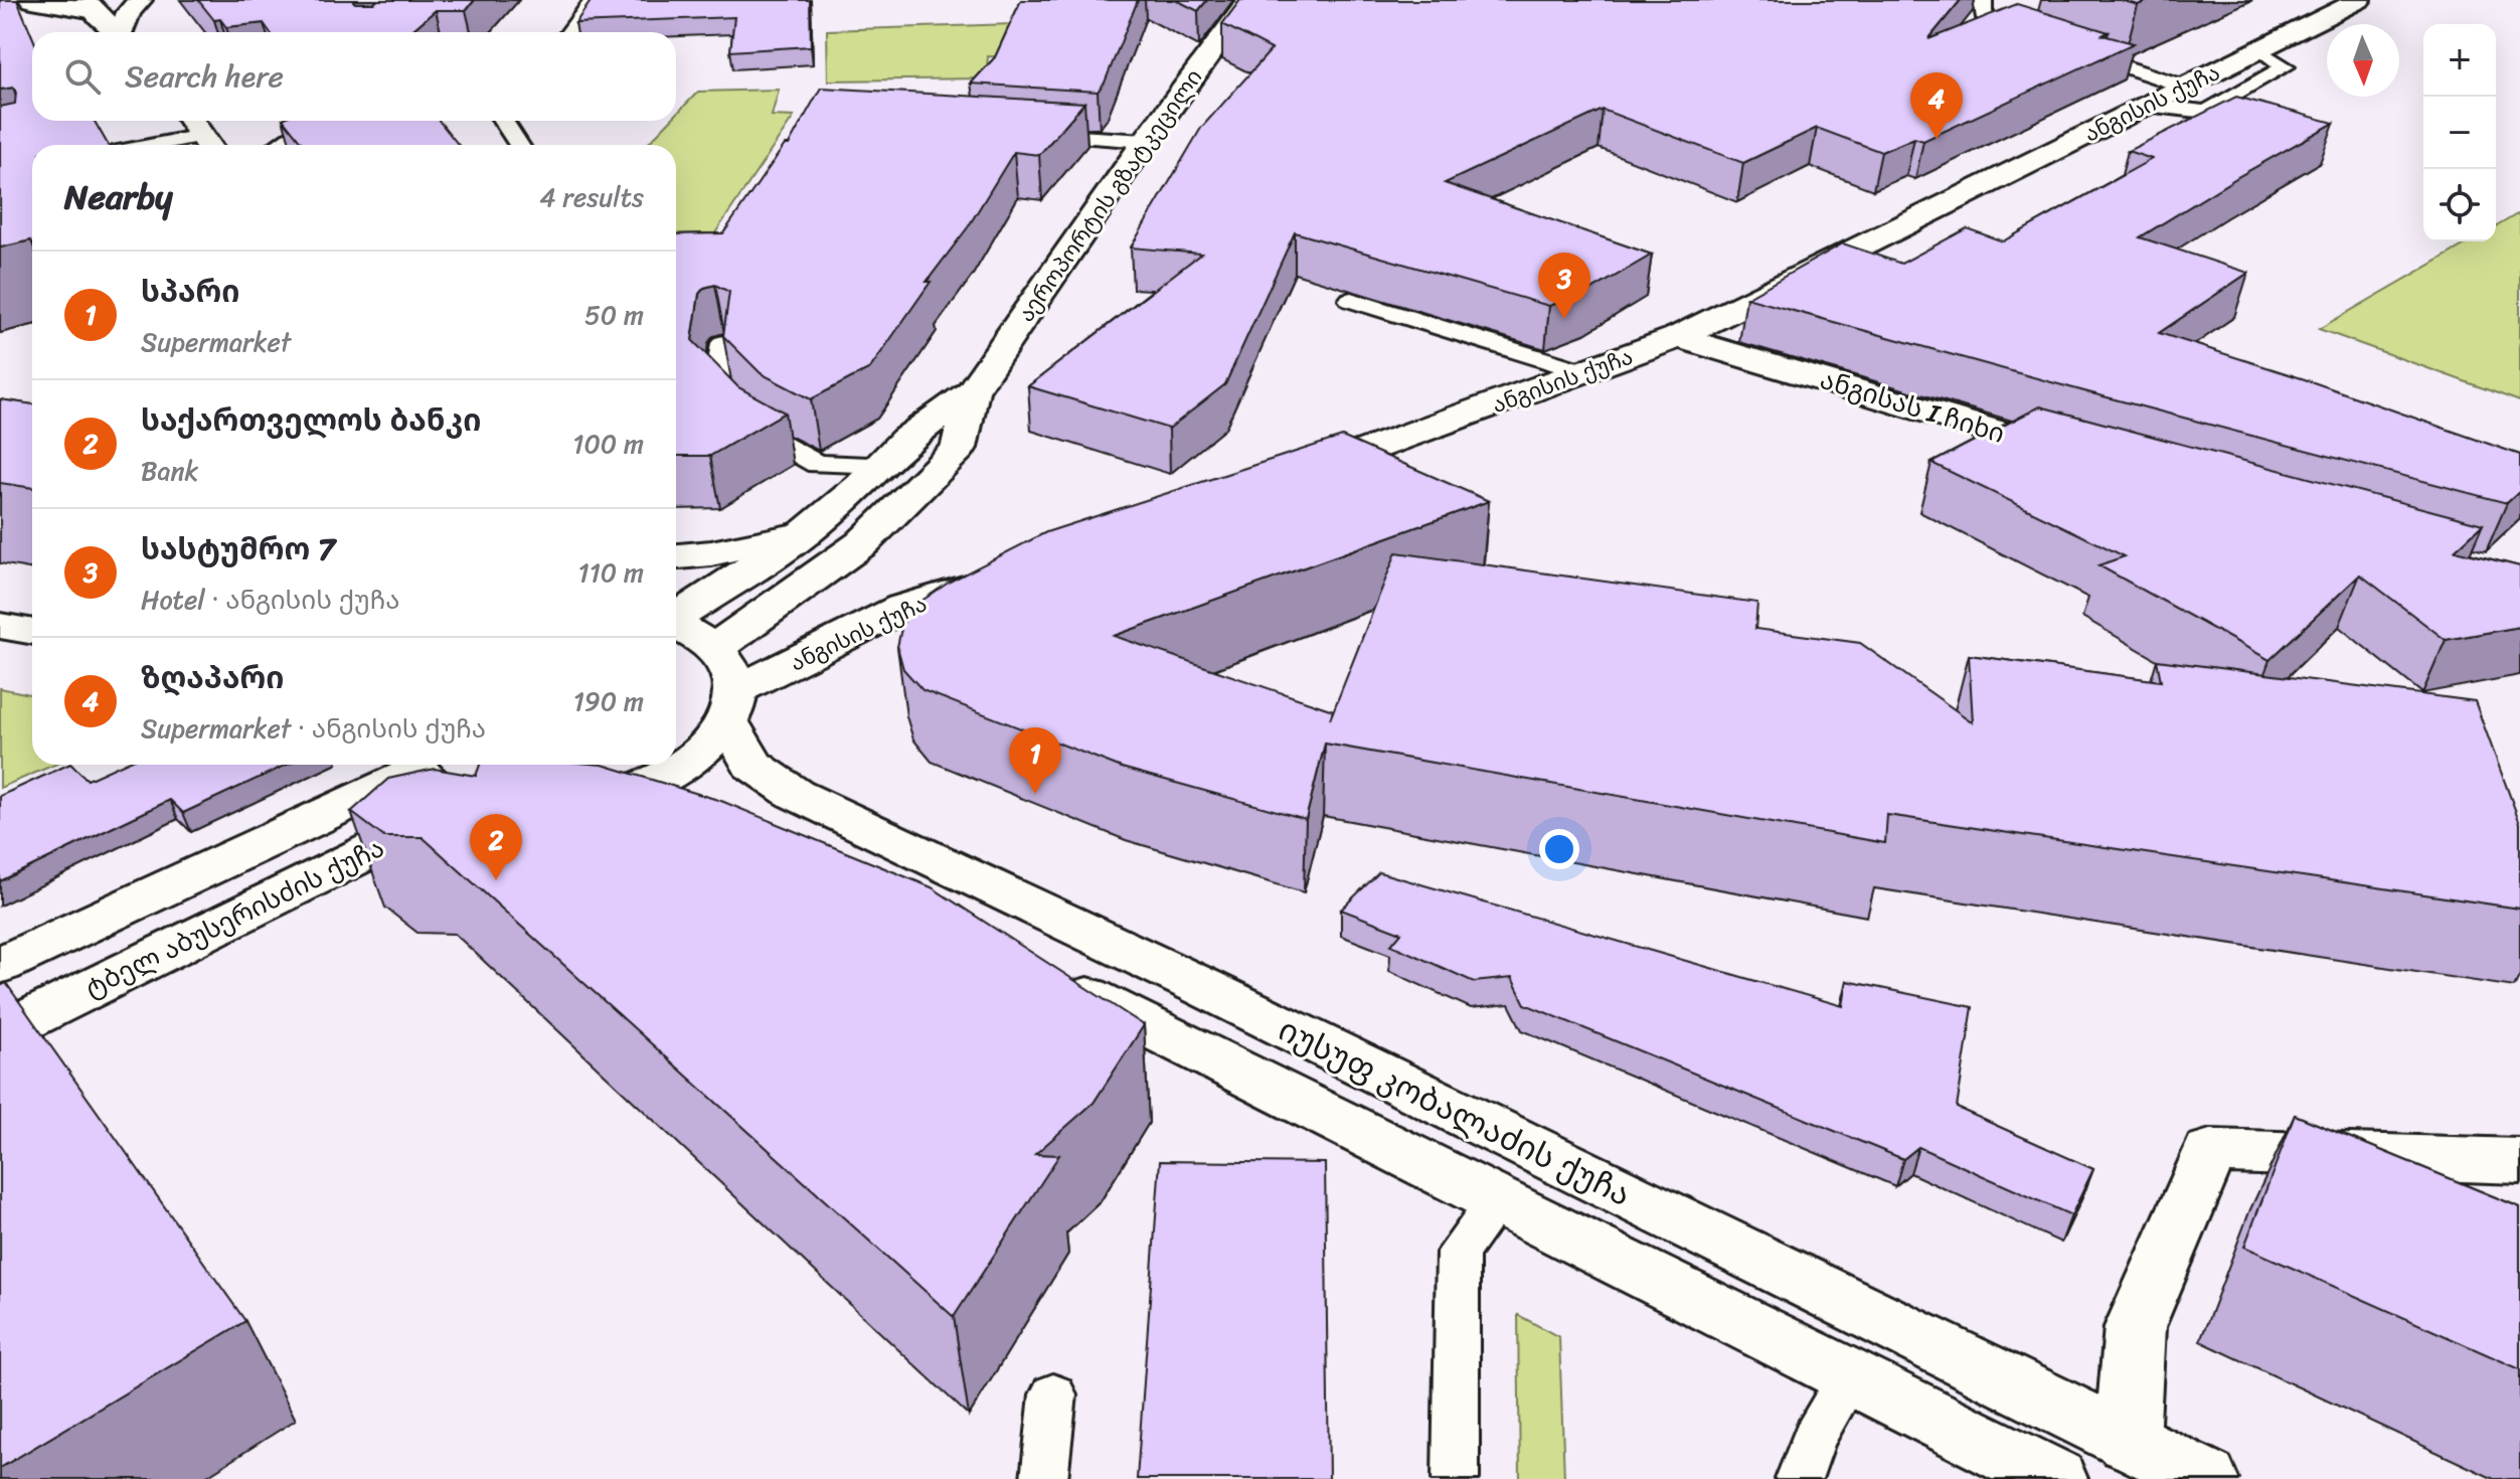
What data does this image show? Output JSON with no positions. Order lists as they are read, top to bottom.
{
  "streets": {
    "street": [
      "ანგისის ქუჩა",
      "აეროპორტის გზატკეცილი",
      "ანგისას I ჩიხი",
      "ტბელ აბუსერისძის ქუჩა",
      "იუსუფ კობალაძის ქუჩა"
    ]
  },
  "crossings": [
    ["ანგისის ქუჩა", "ანგისას I ჩიხი"],
    ["ანგისის ქუჩა", "ტბელ აბუსერისძის ქუჩა"],
    ["ანგისის ქუჩა", "იუსუფ კობალაძის ქუჩა"],
    ["აეროპორტის გზატკეცილი", "იუსუფ კობალაძის ქუჩა"],
    ["ტბელ აბუსერისძის ქუჩა", "იუსუფ კობალაძის ქუჩა"]
  ],
  "north": "bottom",
  "page": {
    "map_buttons": ["+", "−"],
    "search": "Search here",
    "pins": [
      "4",
      "3",
      "1",
      "2"
    ],
    "heading": ["Nearby", "4 results"],
    "list": [
      {
        "mark": "1",
        "name": "სპარი",
        "note": "Supermarket",
        "value": "50 m"
      },
      {
        "mark": "2",
        "name": "საქართველოს ბანკი",
        "note": "Bank",
        "value": "100 m"
      },
      {
        "mark": "3",
        "name": "სასტუმრო 7",
        "note": "Hotel · ანგისის ქუჩა",
        "value": "110 m"
      },
      {
        "mark": "4",
        "name": "ზღაპარი",
        "note": "Supermarket · ანგისის ქუჩა",
        "value": "190 m"
      }
    ]
  }
}
